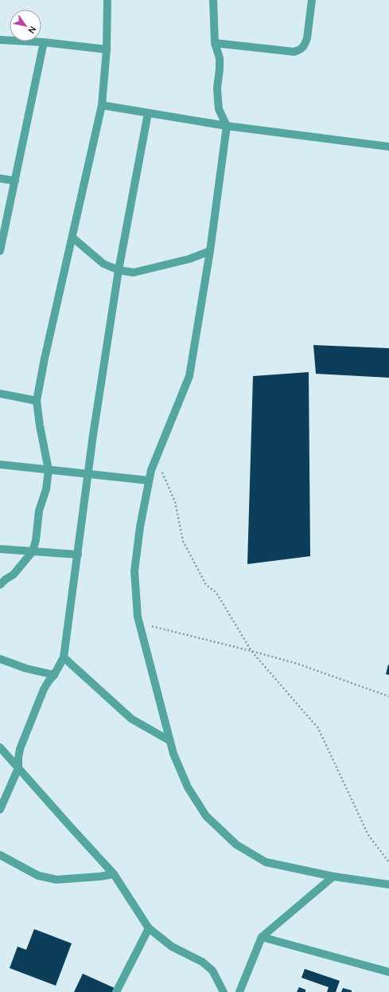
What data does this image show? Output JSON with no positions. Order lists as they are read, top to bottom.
{
  "north": "bottom right"
}
